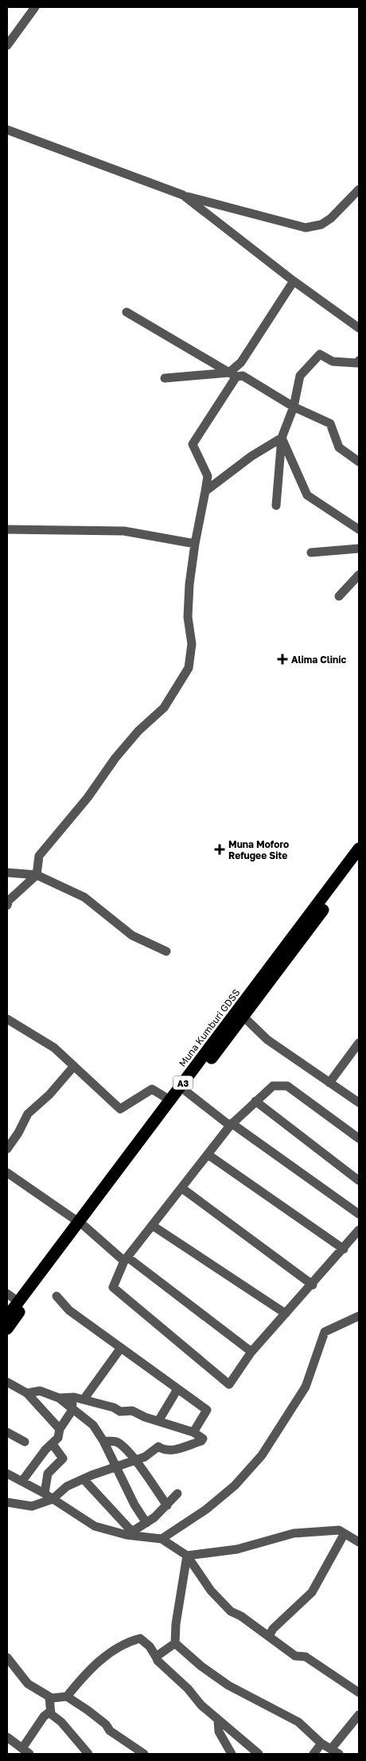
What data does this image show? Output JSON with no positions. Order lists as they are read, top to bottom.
{
  "streets": {
    "highway": ["Muna Kumburi GDSS", "A3"]
  },
  "places": {
    "health": ["Alima Clinic", "Muna Moforo Refugee Site"]
  }
}
